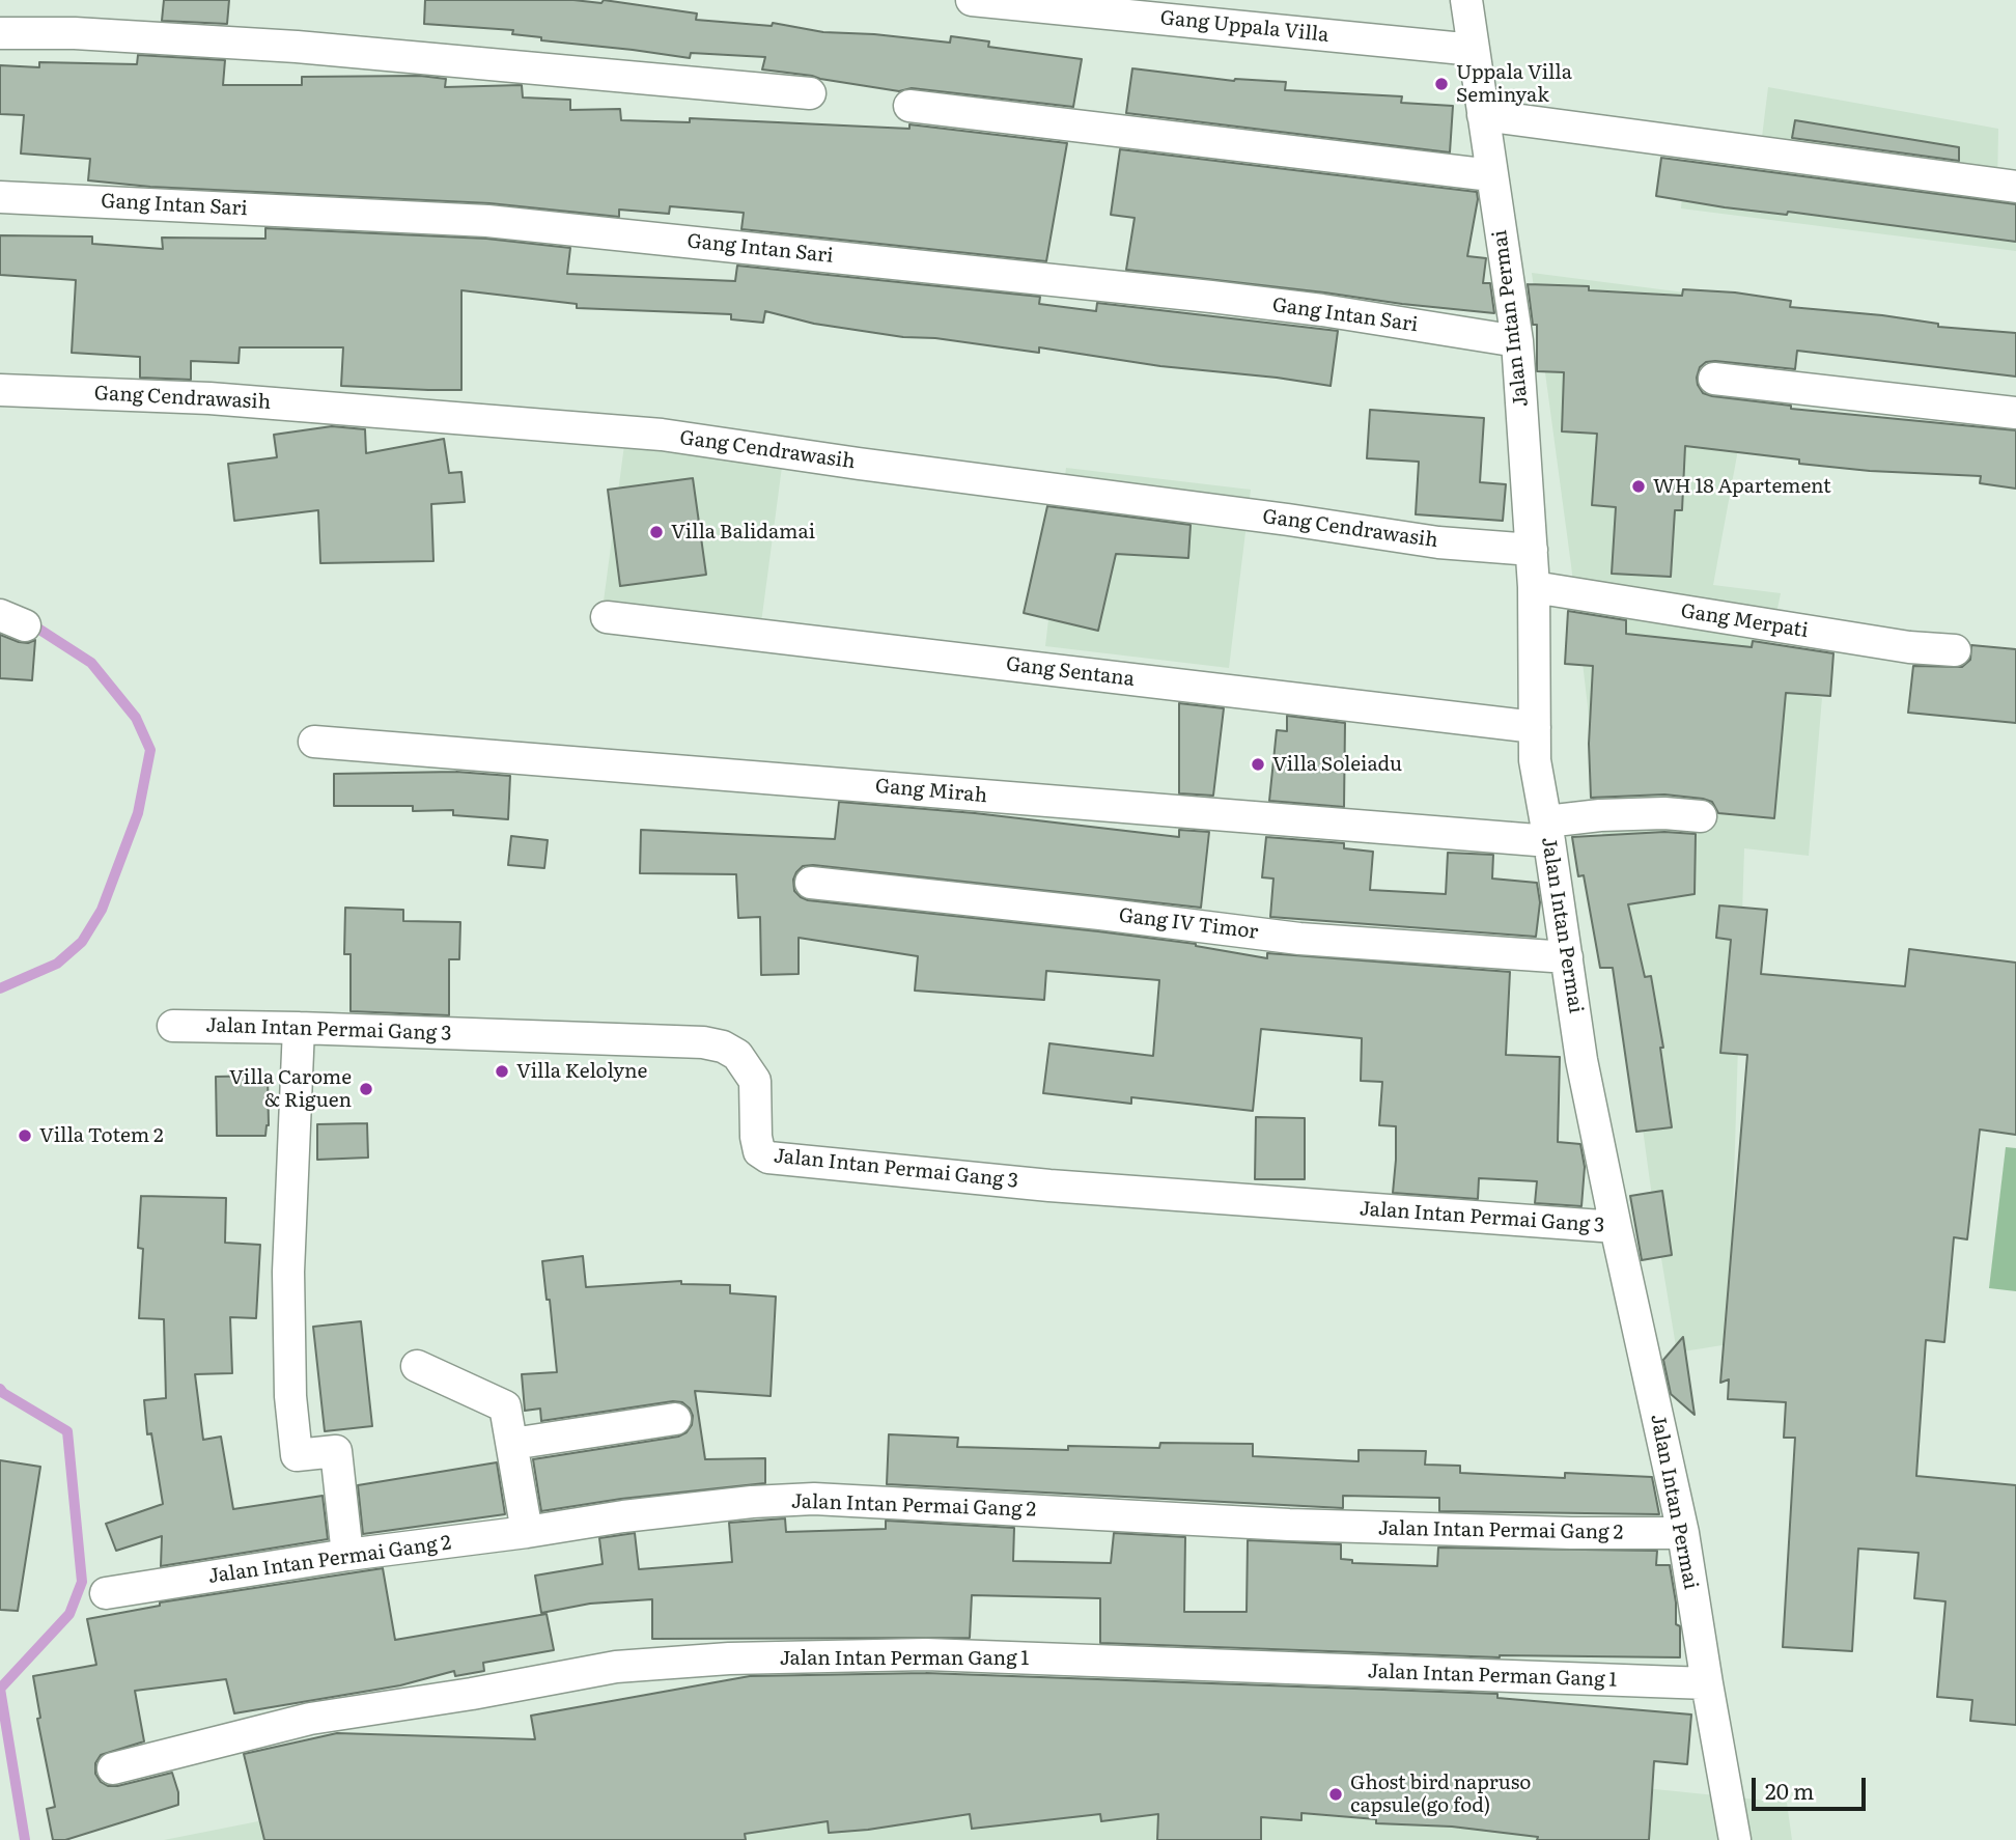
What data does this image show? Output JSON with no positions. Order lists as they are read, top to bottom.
{
  "streets": {
    "street": [
      "Gang Uppala Villa",
      "Gang Intan Sari",
      "Jalan Intan Permai",
      "Gang Cendrawasih",
      "Gang Merpati",
      "Gang Sentana",
      "Gang Mirah",
      "Gang IV Timor",
      "Jalan Intan Permai Gang 3",
      "Jalan Intan Permai Gang 2",
      "Jalan Intan Perman Gang 1"
    ]
  },
  "crossings": [
    ["Gang Uppala Villa", "Jalan Intan Permai"],
    ["Gang Intan Sari", "Jalan Intan Permai"],
    ["Jalan Intan Permai", "Gang Cendrawasih"],
    ["Jalan Intan Permai", "Gang Merpati"],
    ["Jalan Intan Permai", "Gang Sentana"],
    ["Jalan Intan Permai", "Gang Mirah"],
    ["Jalan Intan Permai", "Gang IV Timor"],
    ["Jalan Intan Permai", "Jalan Intan Permai Gang 3"],
    ["Jalan Intan Permai", "Jalan Intan Permai Gang 2"],
    ["Jalan Intan Permai", "Jalan Intan Perman Gang 1"]
  ],
  "places": [
    "Uppala Villa Seminyak",
    "WH 18 Apartement",
    "Villa Balidamai",
    "Villa Soleiadu",
    "Villa Kelolyne",
    "Villa Carome & Riguen",
    "Villa Totem 2",
    "Ghost bird napruso capsule(go fod)"
  ],
  "scale_bar": "20 m"
}
